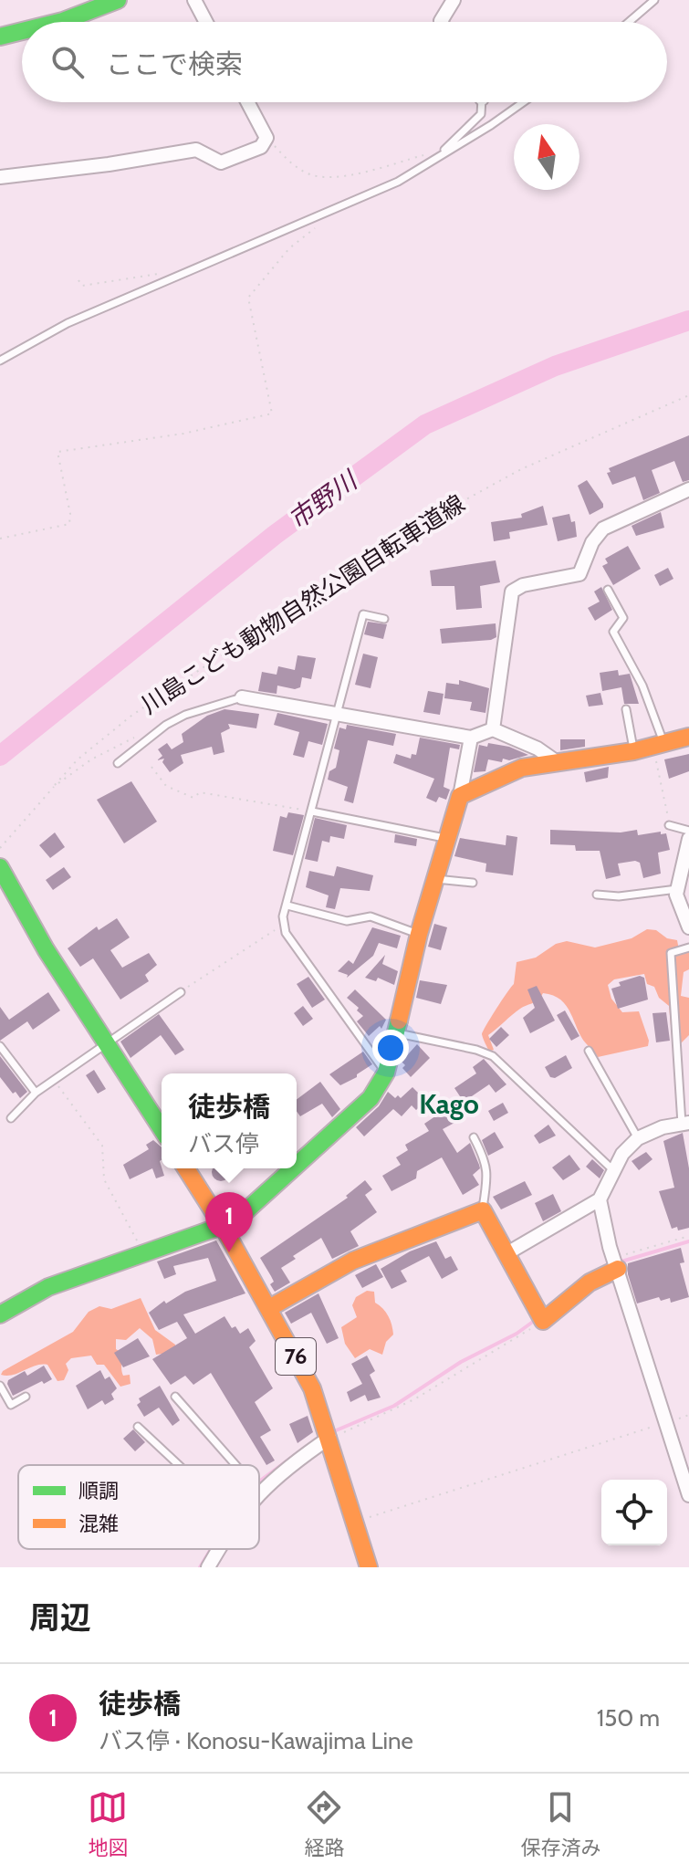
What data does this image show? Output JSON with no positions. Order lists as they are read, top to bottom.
{
  "streets": {
    "street": ["76"],
    "path": ["川島こども動物自然公園自転車道線"]
  },
  "districts": ["Kago"],
  "water": ["市野川"],
  "legend": ["順調", "混雑"],
  "north": "top",
  "page": {
    "search": "ここで検索",
    "popup": ["徒歩橋", "バス停"],
    "pins": "1",
    "heading": "周辺",
    "list": [
      {
        "mark": "1",
        "name": "徒歩橋",
        "note": "バス停 · Konosu-Kawajima Line",
        "value": "150 m"
      }
    ],
    "nav": ["地図", "経路", "保存済み"]
  }
}
